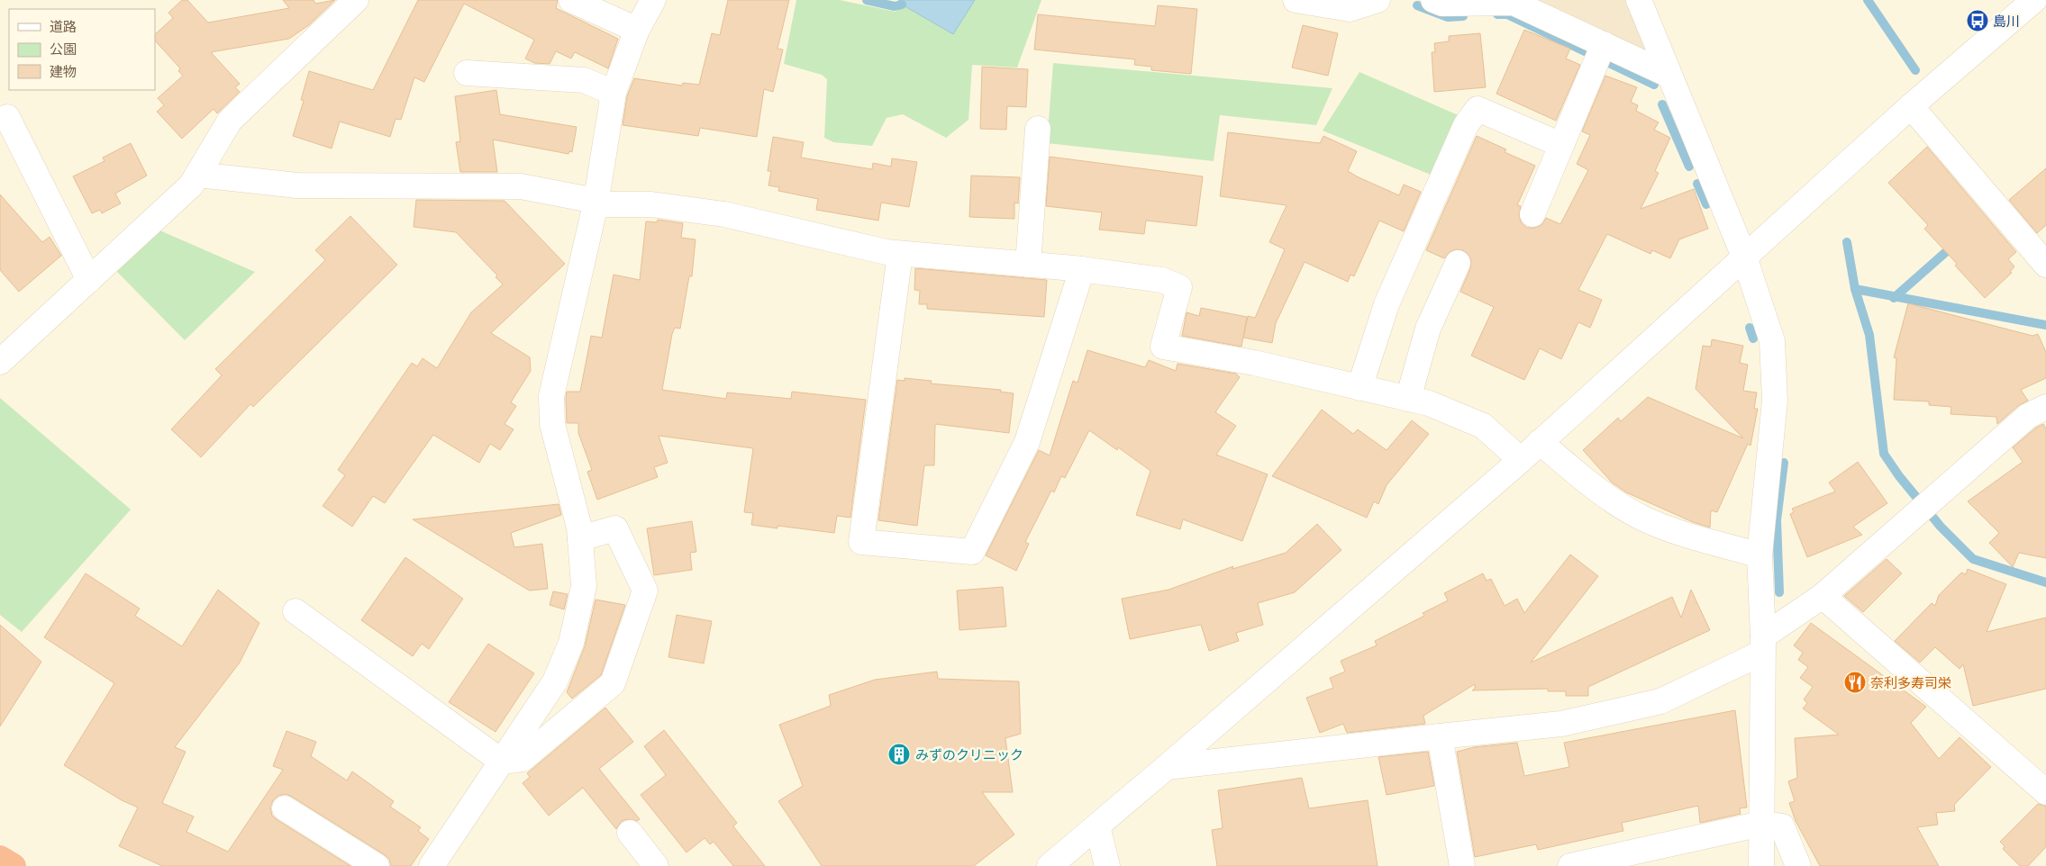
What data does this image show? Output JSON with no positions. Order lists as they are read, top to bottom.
{
  "places": {
    "bus stop": ["島川"],
    "restaurant": ["奈利多寿司栄"],
    "building": ["みずのクリニック"]
  },
  "legend": ["道路", "公園", "建物"]
}
